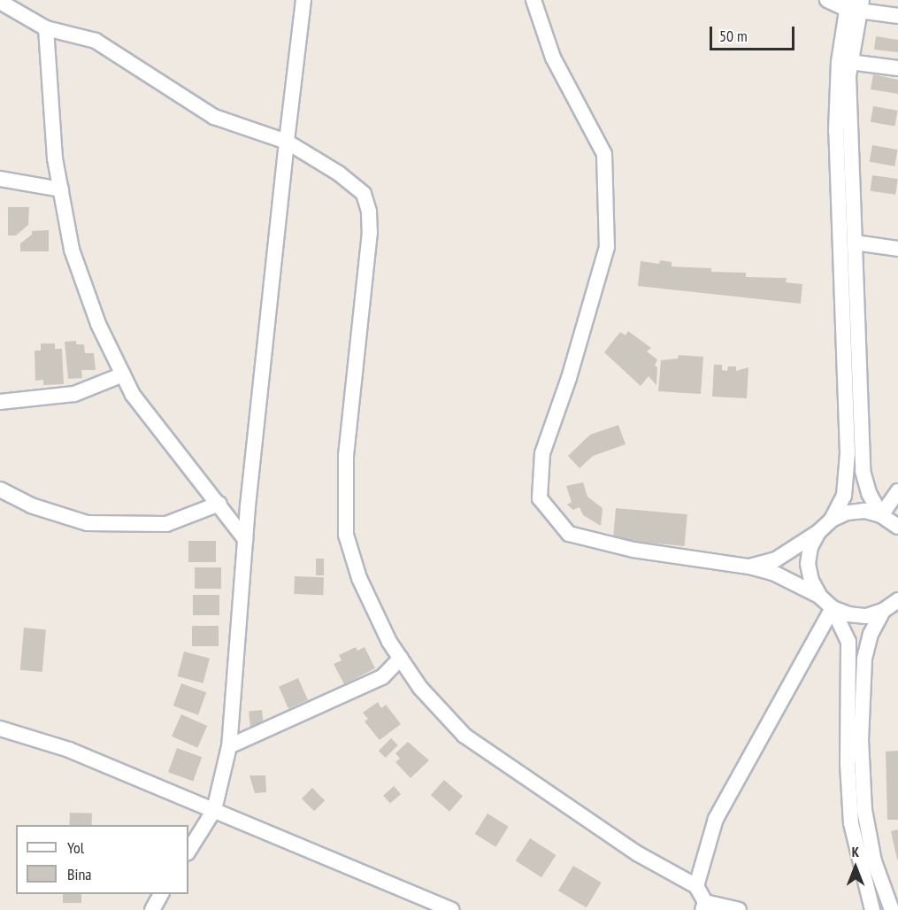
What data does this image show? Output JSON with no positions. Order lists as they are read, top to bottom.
{
  "legend": ["Yol", "Bina"],
  "scale_bar": "50 m",
  "north": "top"
}
